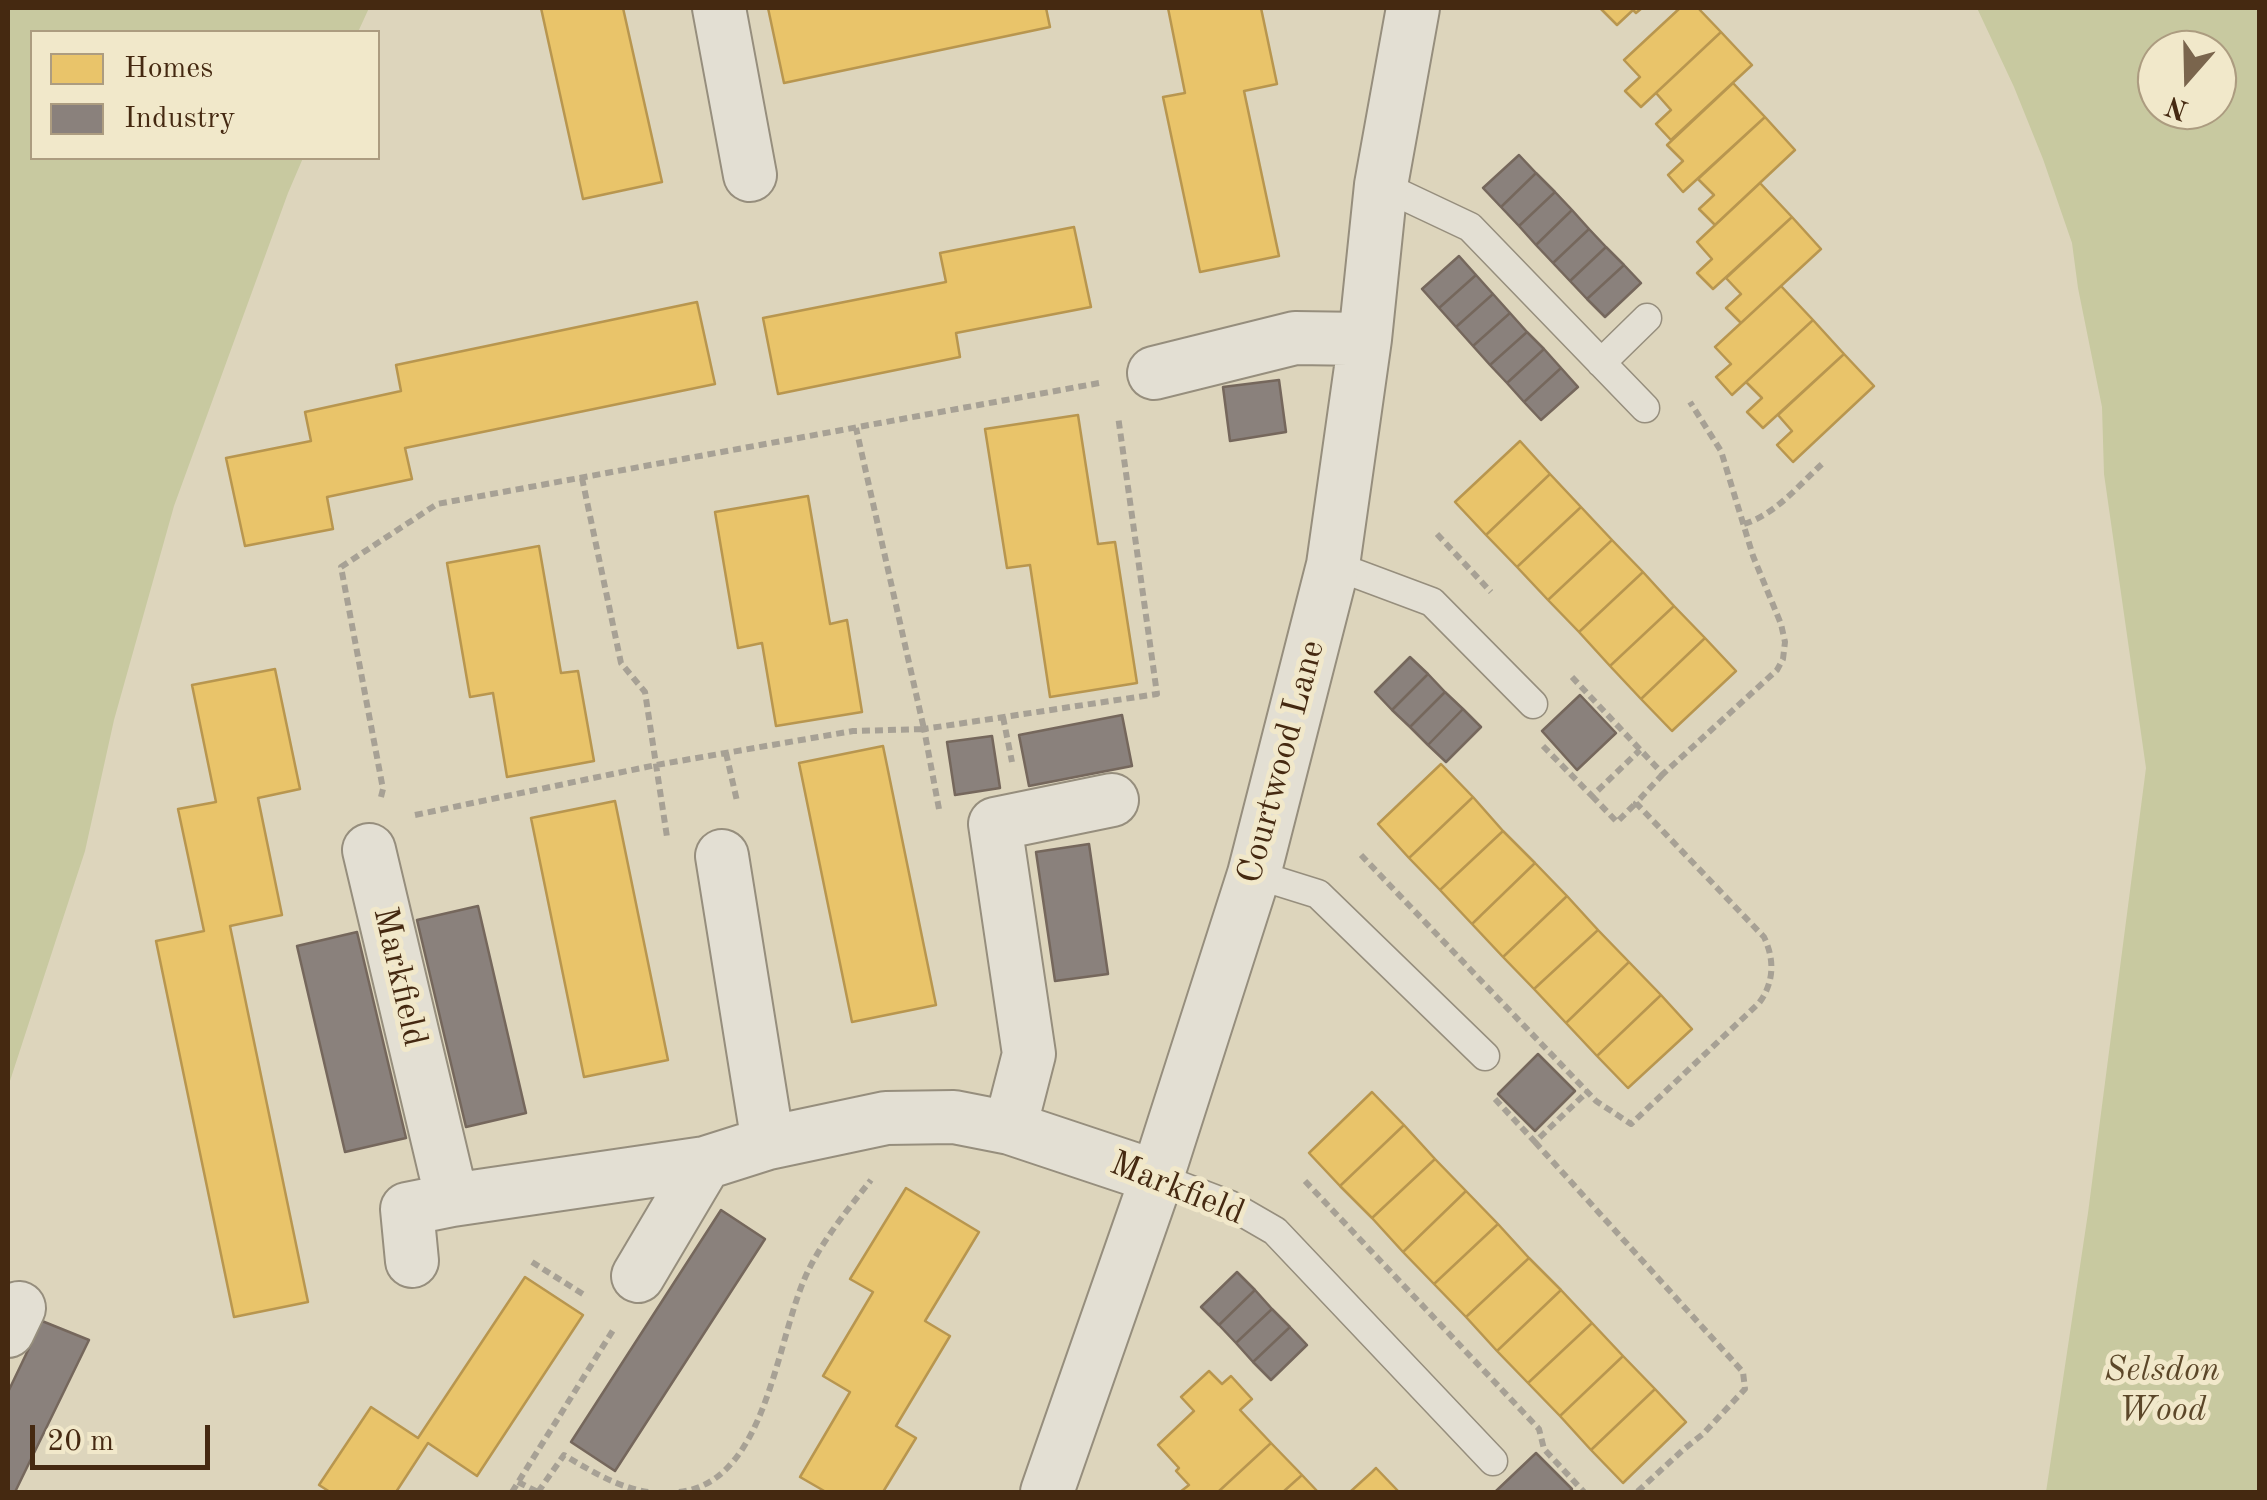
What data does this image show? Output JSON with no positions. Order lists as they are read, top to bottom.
{
  "streets": {
    "street": ["Courtwood Lane", "Markfield"]
  },
  "crossings": [
    ["Courtwood Lane", "Markfield"]
  ],
  "parks": ["Selsdon Wood"],
  "legend": ["Homes", "Industry"],
  "scale_bar": "20 m",
  "north": "bottom"
}
